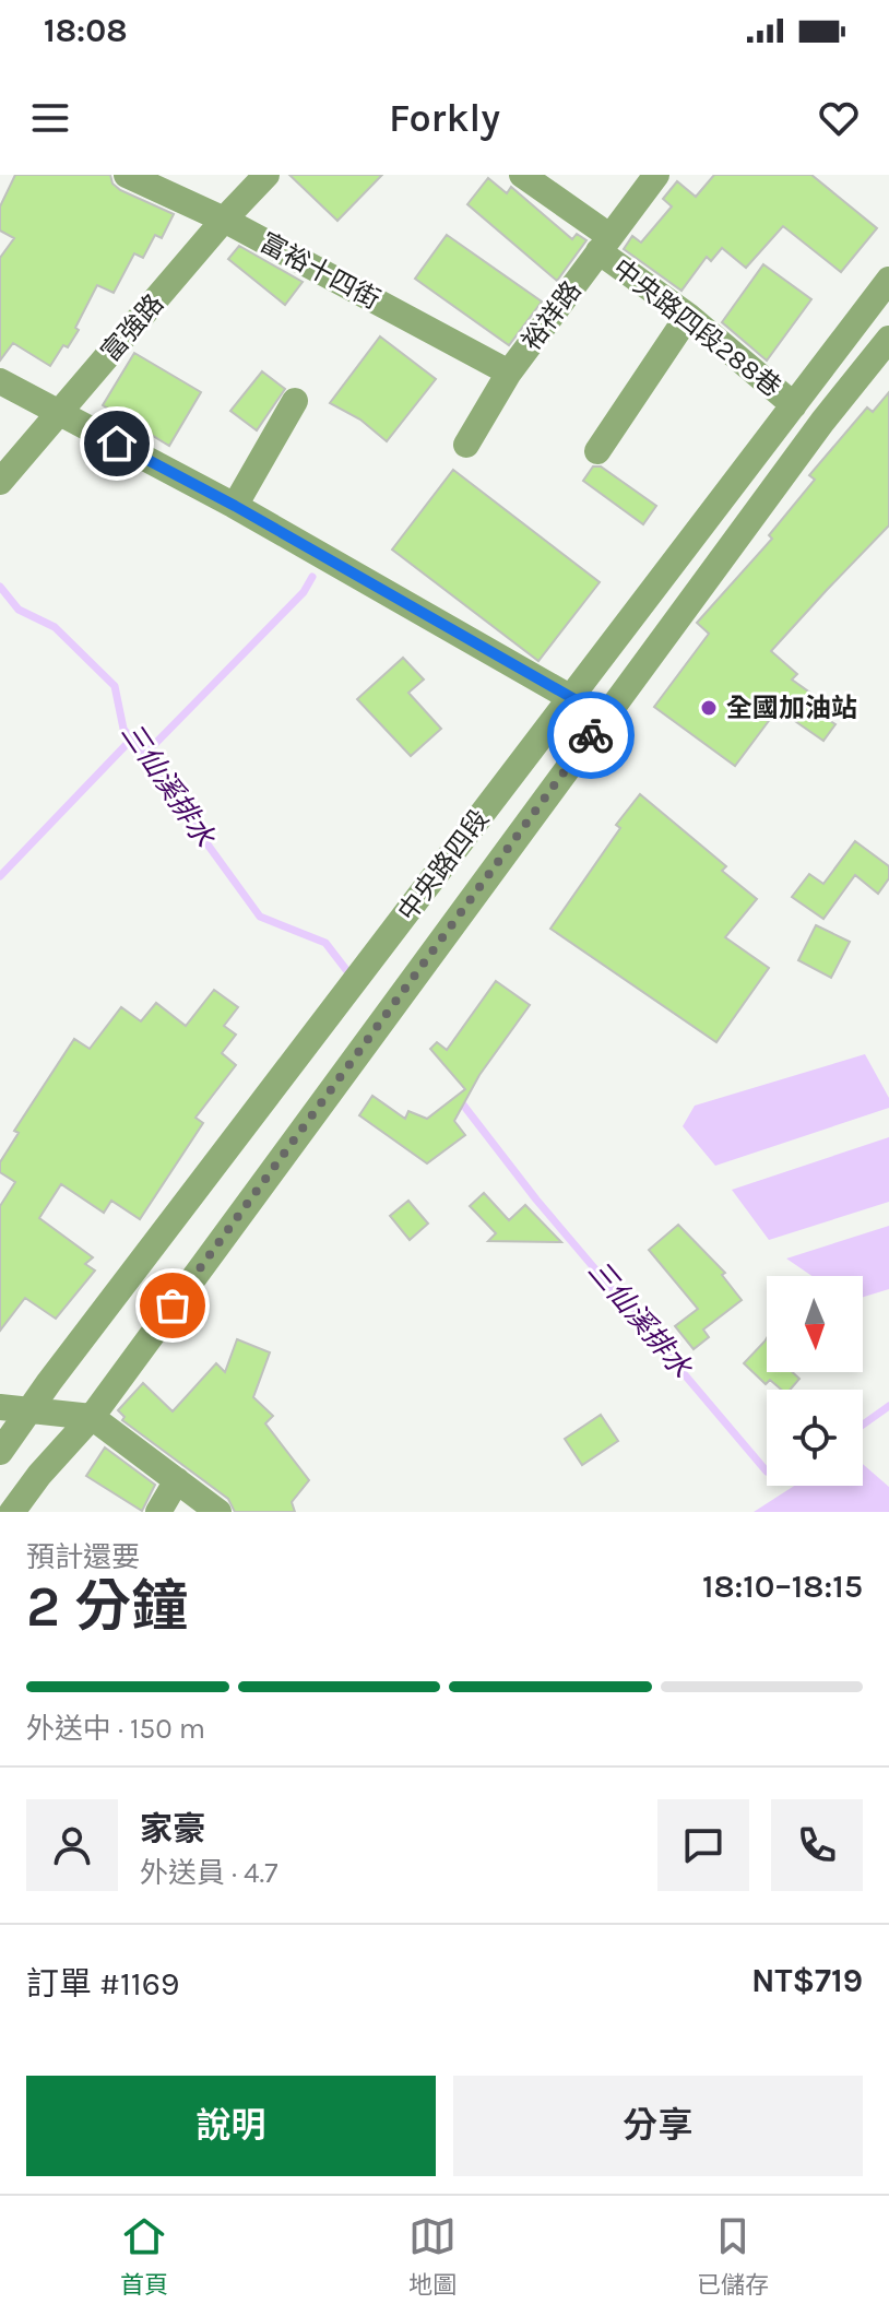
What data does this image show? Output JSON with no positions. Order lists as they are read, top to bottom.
{
  "streets": {
    "street": [
      "富裕十四街",
      "裕祥路",
      "富強路",
      "中央路四段288巷",
      "中央路四段"
    ]
  },
  "crossings": [
    ["富裕十四街", "裕祥路"],
    ["富裕十四街", "富強路"],
    ["裕祥路", "中央路四段288巷"],
    ["中央路四段288巷", "中央路四段"]
  ],
  "water": ["三仙溪排水"],
  "places": ["全國加油站"],
  "north": "bottom",
  "page": {
    "status": "18:08",
    "header": "Forkly",
    "heading": ["2 分鐘", "預計還要", "18:10–18:15"],
    "panel": [
      "家豪",
      "外送員 · 4.7",
      "訂單 #1169",
      "NT$719"
    ],
    "bar": "外送中 · 150 m",
    "buttons": ["說明", "分享"],
    "tabs": ["首頁", "地圖", "已儲存"]
  }
}
